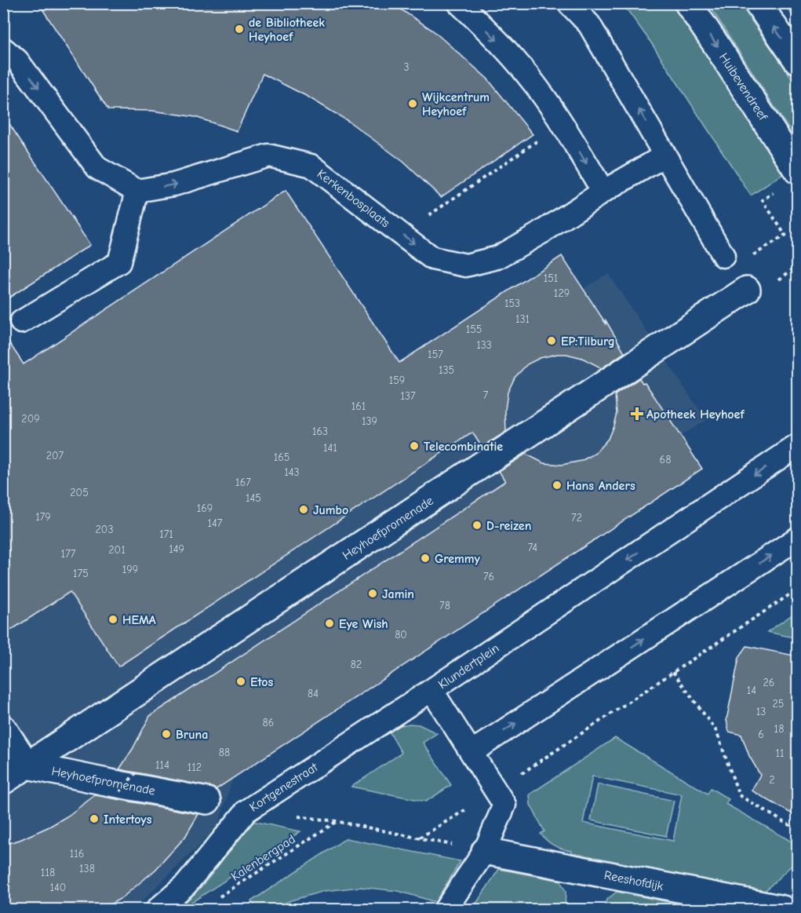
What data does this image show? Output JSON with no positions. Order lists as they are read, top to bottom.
{
  "streets": {
    "street": ["Huibevendreef", "Heyhoefpromenade", "Reeshofdijk"],
    "lane": ["Kerkenbosplaats", "Klundertplein", "Kortgenestraat"],
    "path": ["Kalenbergpad"]
  },
  "crossings": [
    ["Klundertplein", "Kortgenestraat"],
    ["Klundertplein", "Kalenbergpad"],
    ["Klundertplein", "Reeshofdijk"]
  ],
  "one_way": ["Kerkenbosplaats"],
  "places": {
    "other": [
      "de Bibliotheek Heyhoef",
      "Wijkcentrum Heyhoef",
      "EP:Tilburg",
      "Telecombinatie",
      "Hans Anders",
      "Jumbo",
      "D-reizen",
      "Gremmy",
      "Jamin",
      "HEMA",
      "Eye Wish",
      "Etos",
      "Bruna",
      "Intertoys"
    ],
    "health": ["Apotheek Heyhoef"]
  },
  "house_numbers": [
    "3",
    "151",
    "129",
    "153",
    "131",
    "155",
    "133",
    "157",
    "135",
    "159",
    "7",
    "137",
    "161",
    "209",
    "139",
    "163",
    "141",
    "207",
    "165",
    "68",
    "143",
    "167",
    "205",
    "145",
    "169",
    "179",
    "72",
    "147",
    "203",
    "171",
    "74",
    "149",
    "201",
    "177",
    "199",
    "175",
    "76",
    "78",
    "80",
    "82",
    "26",
    "14",
    "84",
    "25",
    "13",
    "86",
    "18",
    "6",
    "88",
    "11",
    "114",
    "112",
    "2",
    "116",
    "138",
    "118",
    "140"
  ]
}
